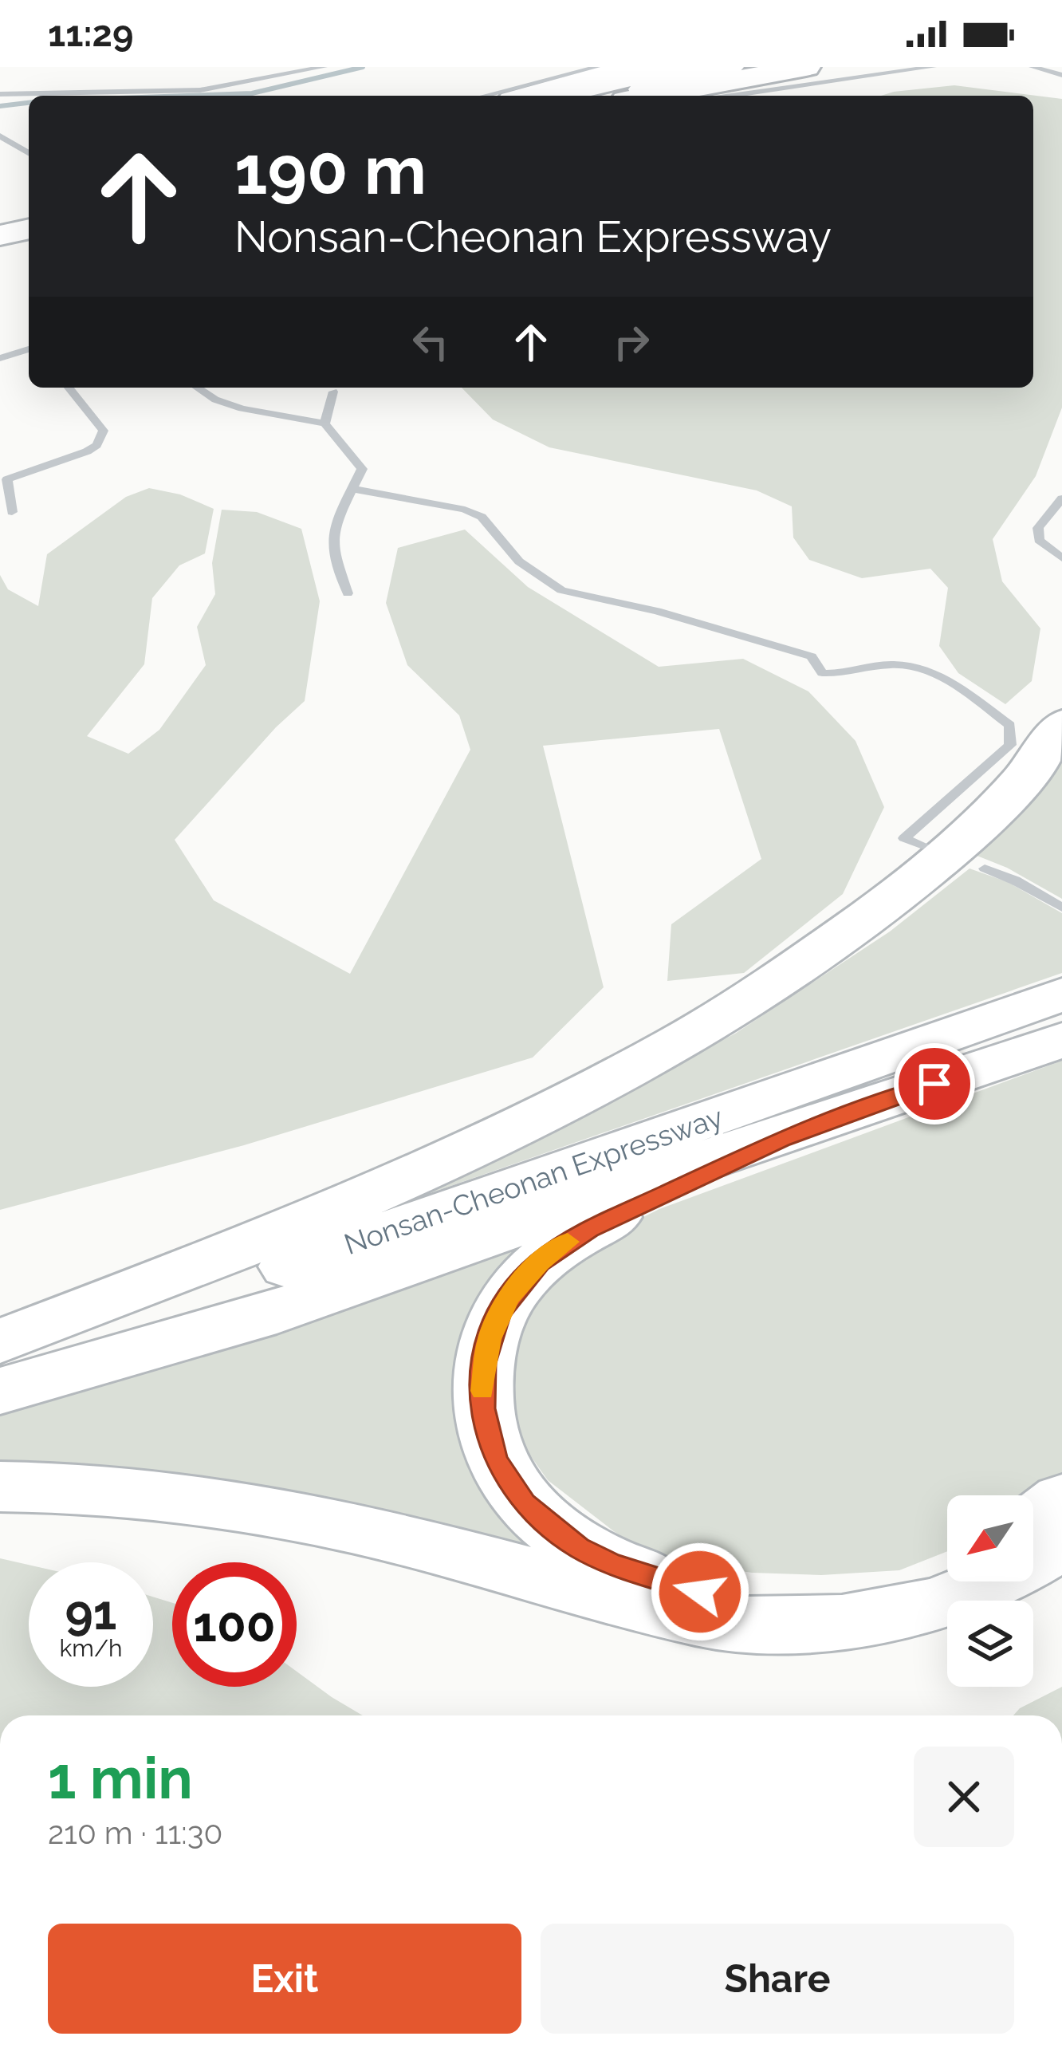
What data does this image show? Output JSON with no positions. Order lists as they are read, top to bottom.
{
  "streets": {
    "highway": ["Nonsan-Cheonan Expressway"]
  },
  "north": "bottom left",
  "page": {
    "status": "11:29",
    "turn": ["190 m", "Nonsan-Cheonan Expressway"],
    "speed": "91 km/h",
    "limit": "100",
    "heading": ["1 min", "210 m · 11:30"],
    "buttons": ["Exit", "Share"]
  }
}
